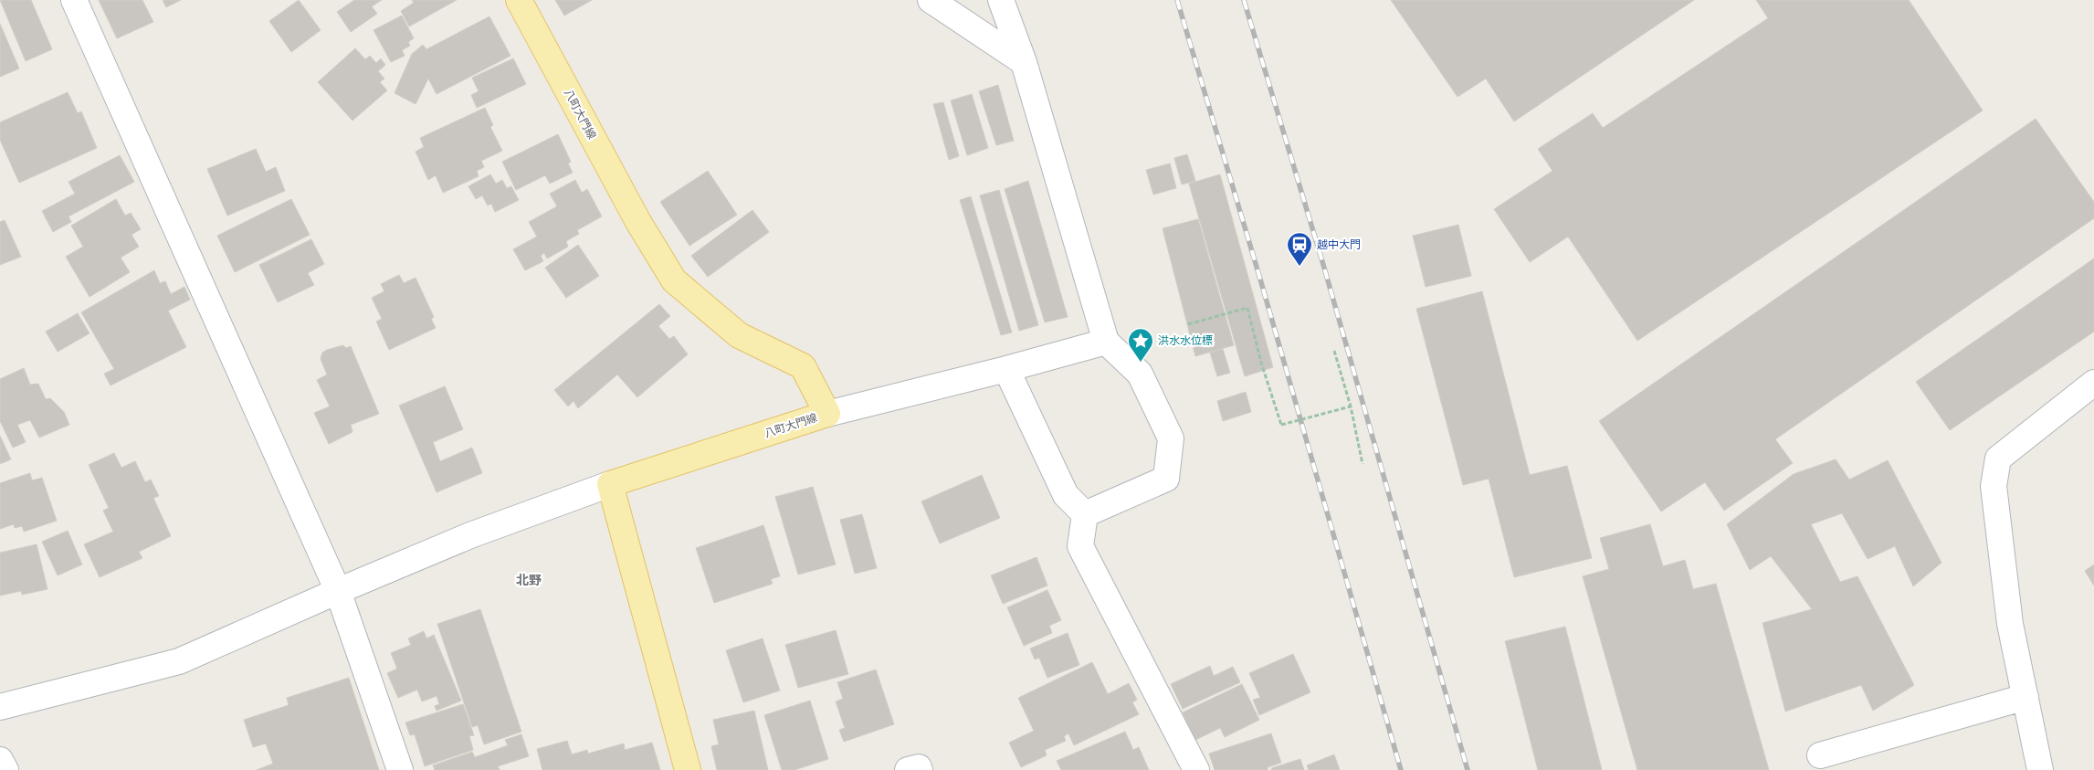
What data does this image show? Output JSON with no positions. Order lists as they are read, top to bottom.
{
  "streets": {
    "main road": ["八町大門線"]
  },
  "districts": ["北野"],
  "places": {
    "station": ["越中大門"],
    "place": ["洪水水位標"]
  }
}
